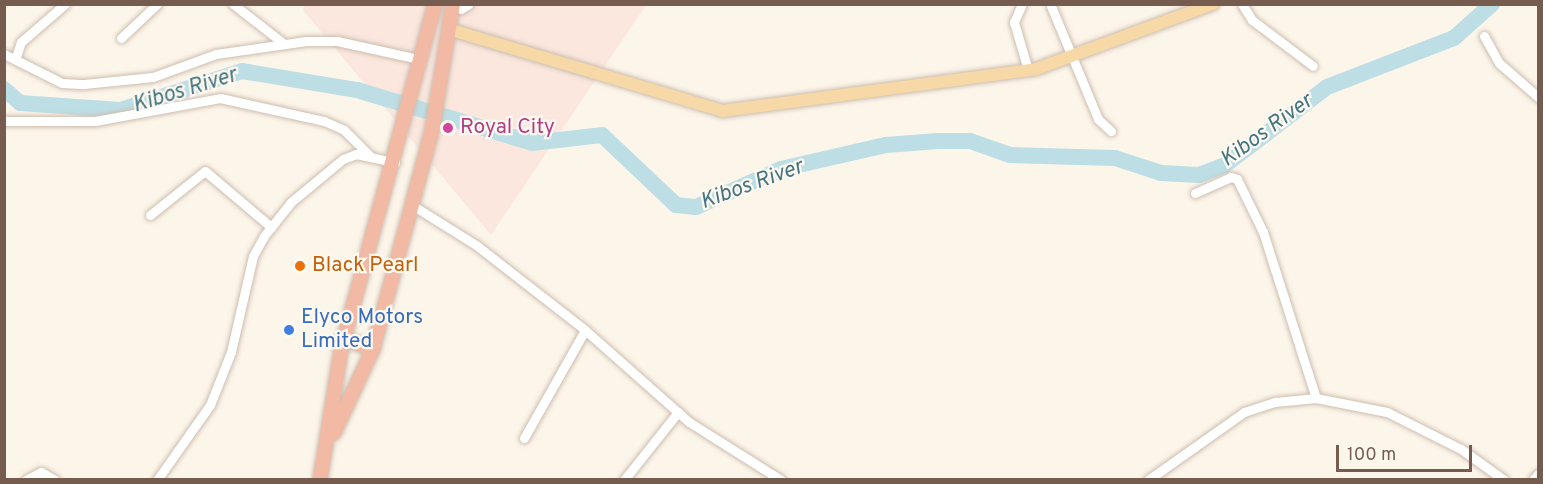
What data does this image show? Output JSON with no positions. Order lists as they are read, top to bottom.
{
  "water": ["Kibos River"],
  "places": ["Royal City", "Black Pearl", "Elyco Motors Limited"],
  "scale_bar": "100 m"
}
